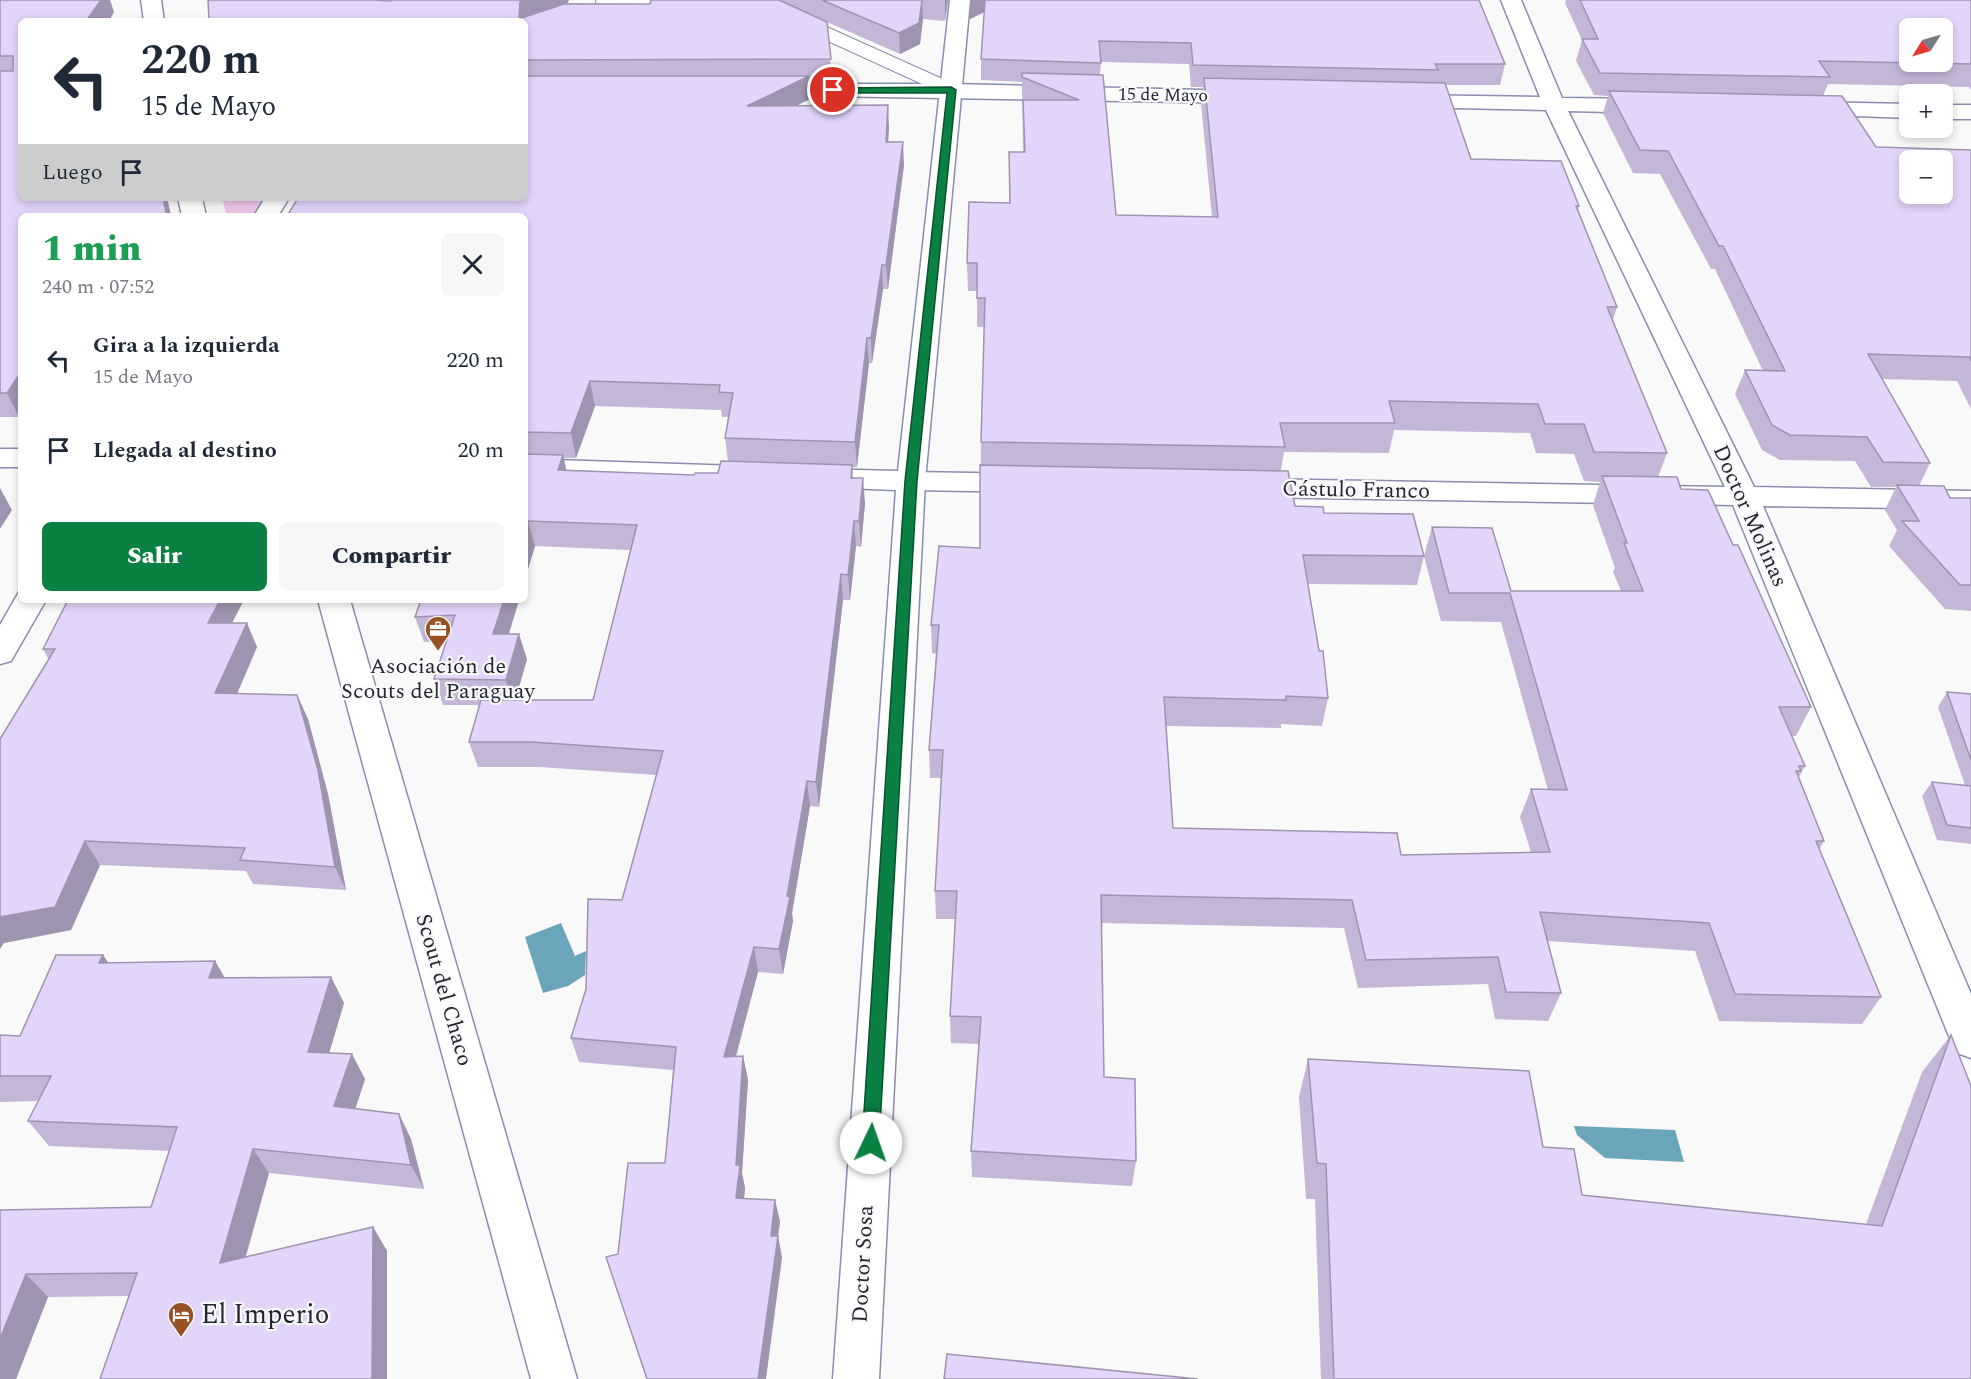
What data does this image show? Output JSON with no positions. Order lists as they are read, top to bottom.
{
  "streets": {
    "street": [
      "15 de Mayo",
      "Cástulo Franco",
      "Doctor Molinas",
      "Scout del Chaco",
      "Doctor Sosa"
    ]
  },
  "crossings": [
    ["15 de Mayo", "Doctor Sosa"],
    ["Cástulo Franco", "Doctor Molinas"]
  ],
  "places": {
    "office": ["Asociación de Scouts del Paraguay"],
    "hotel": ["El Imperio"]
  },
  "north": "bottom left",
  "page": {
    "map_buttons": ["+", "−"],
    "turn": ["220 m", "15 de Mayo"],
    "then": "Luego",
    "heading": ["1 min", "240 m · 07:52"],
    "list": [
      {
        "name": "Gira a la izquierda",
        "note": "15 de Mayo",
        "value": "220 m"
      },
      {
        "name": "Llegada al destino",
        "value": "20 m"
      }
    ],
    "buttons": ["Salir", "Compartir"]
  }
}
